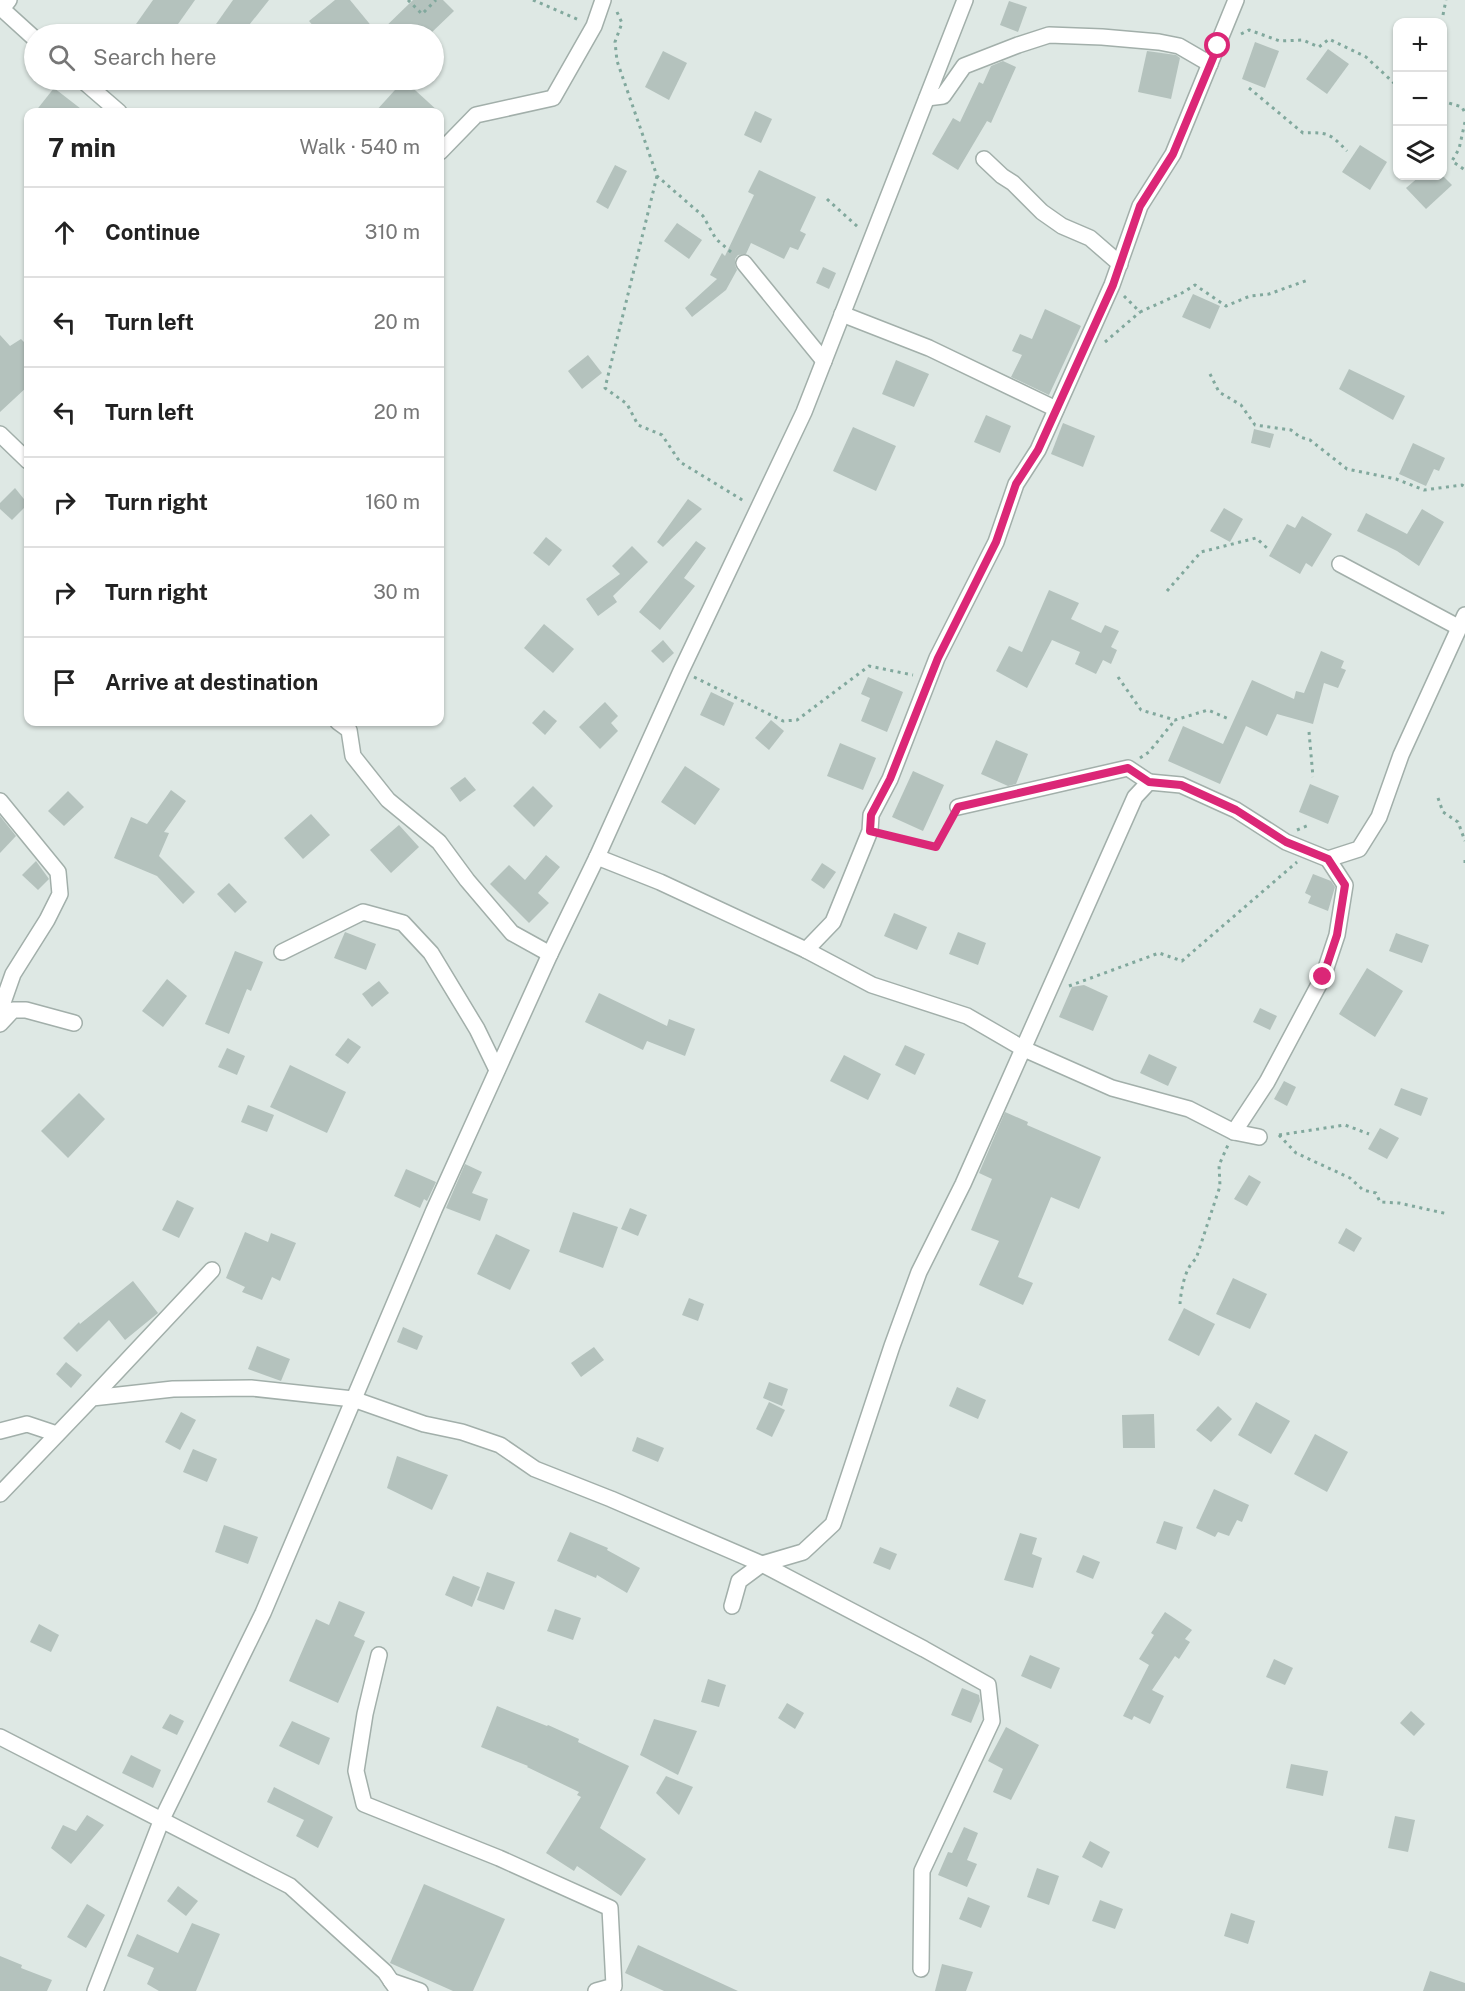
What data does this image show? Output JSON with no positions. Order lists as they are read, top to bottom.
{
  "page": {
    "map_buttons": ["+", "−"],
    "search": "Search here",
    "heading": ["7 min", "Walk · 540 m"],
    "list": [
      ["Continue", "310 m"],
      ["Turn left", "20 m"],
      ["Turn left", "20 m"],
      ["Turn right", "160 m"],
      ["Turn right", "30 m"],
      "Arrive at destination"
    ]
  }
}
